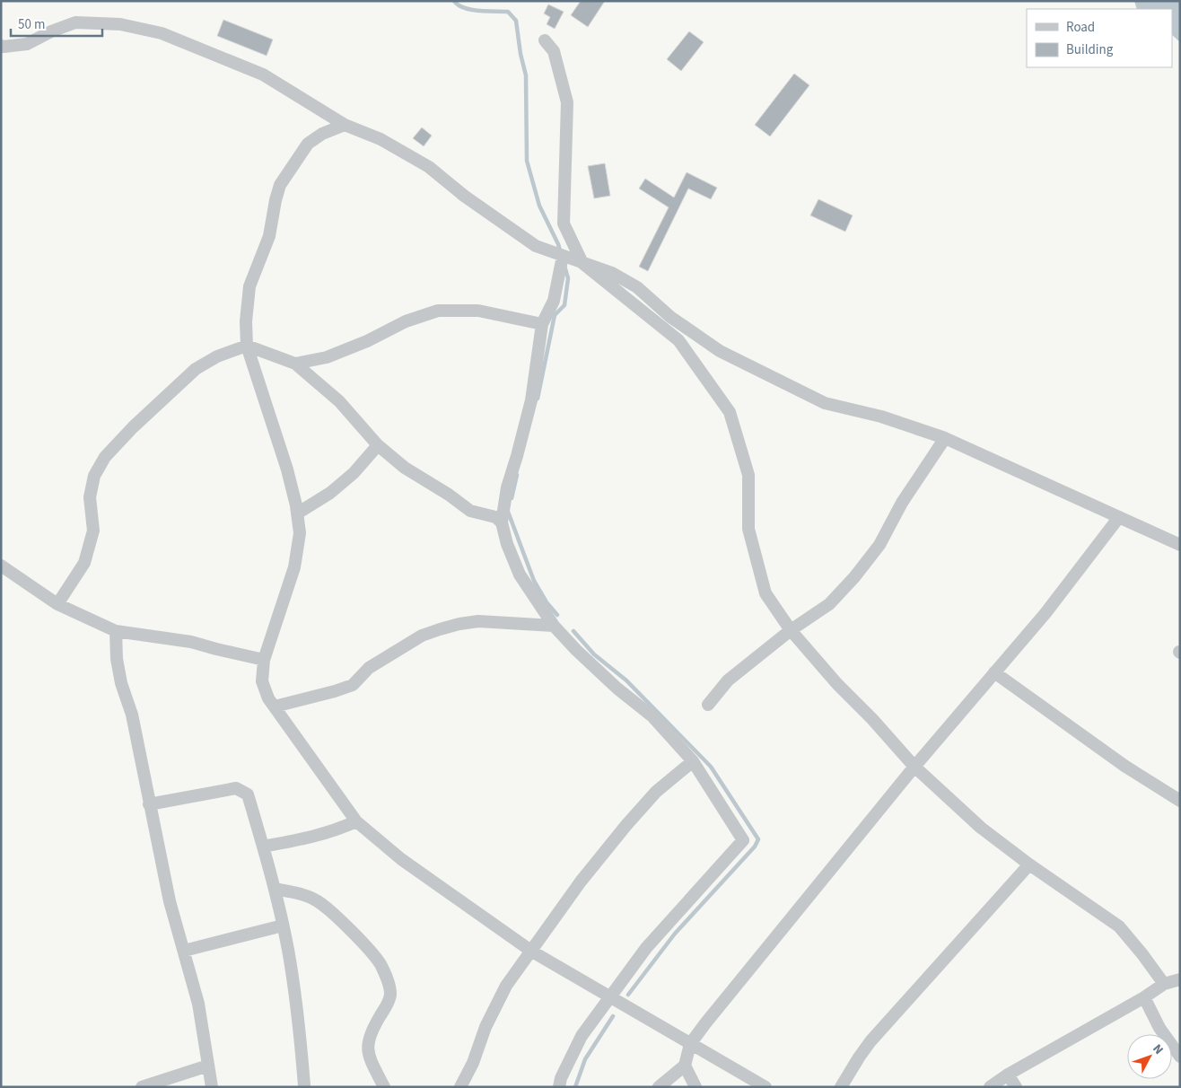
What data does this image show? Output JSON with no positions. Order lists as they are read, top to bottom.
{
  "legend": ["Road", "Building"],
  "scale_bar": "50 m",
  "north": "top right"
}
